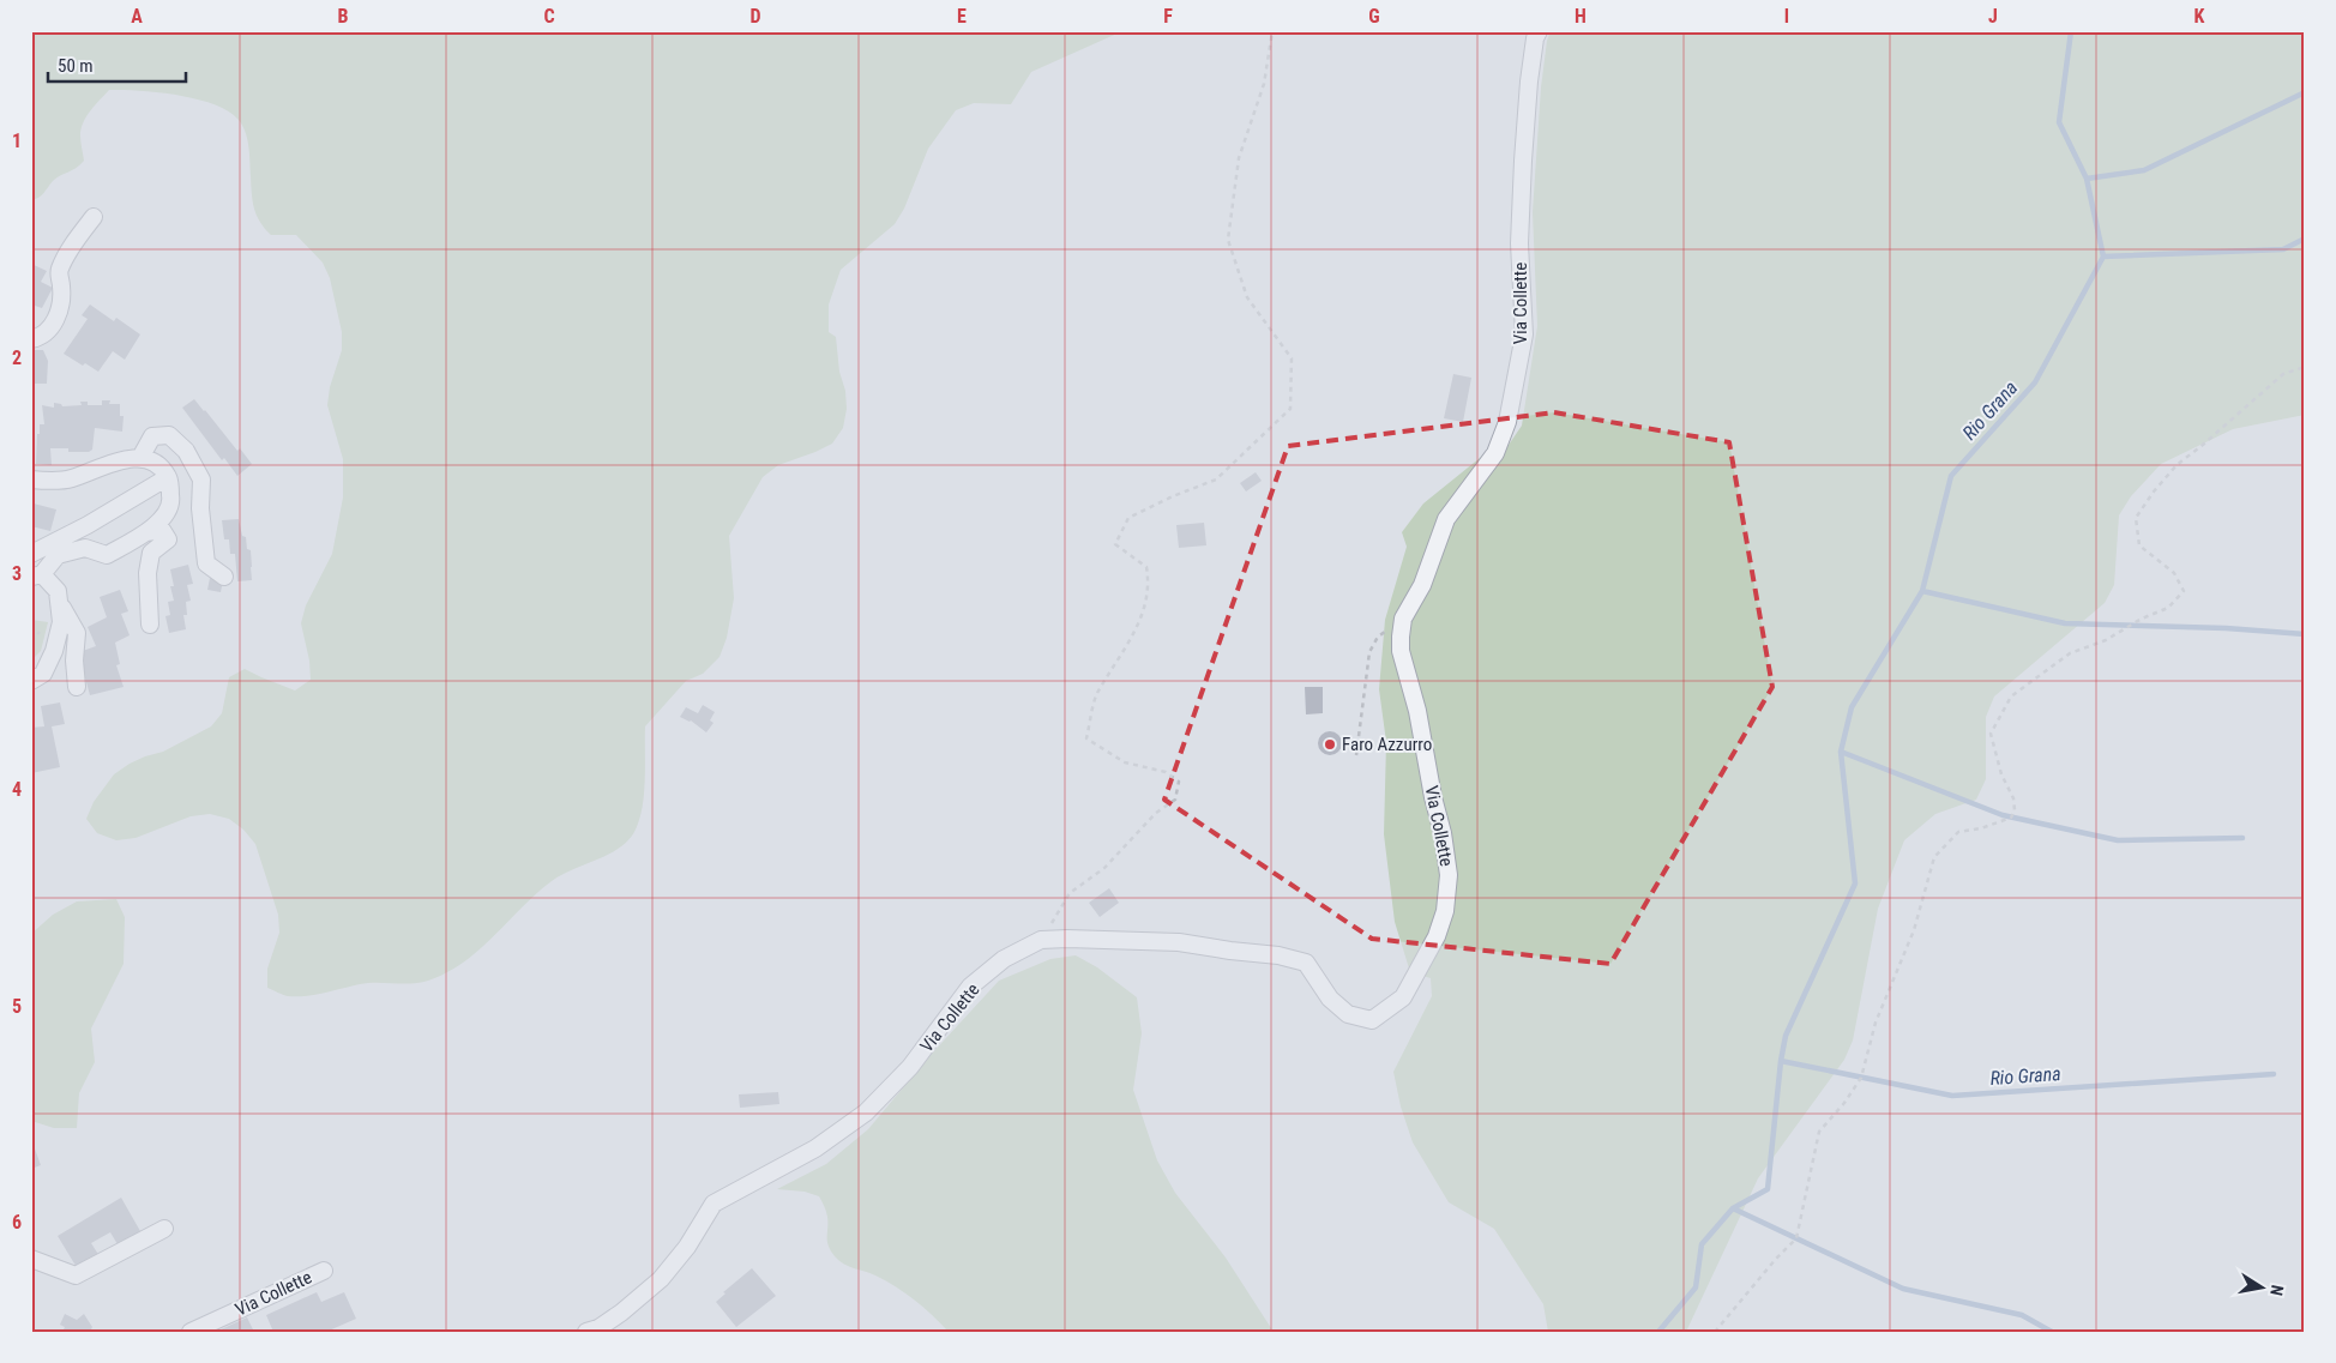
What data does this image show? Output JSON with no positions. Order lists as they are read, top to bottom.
{
  "streets": {
    "street": ["Via Collette"]
  },
  "water": ["Rio Grana"],
  "places": ["Faro Azzurro"],
  "scale_bar": "50 m",
  "north": "right",
  "grid": {
    "columns": [
      "A",
      "B",
      "C",
      "D",
      "E",
      "F",
      "G",
      "H",
      "I",
      "J",
      "K"
    ],
    "rows": [
      "1",
      "2",
      "3",
      "4",
      "5",
      "6"
    ]
  }
}
